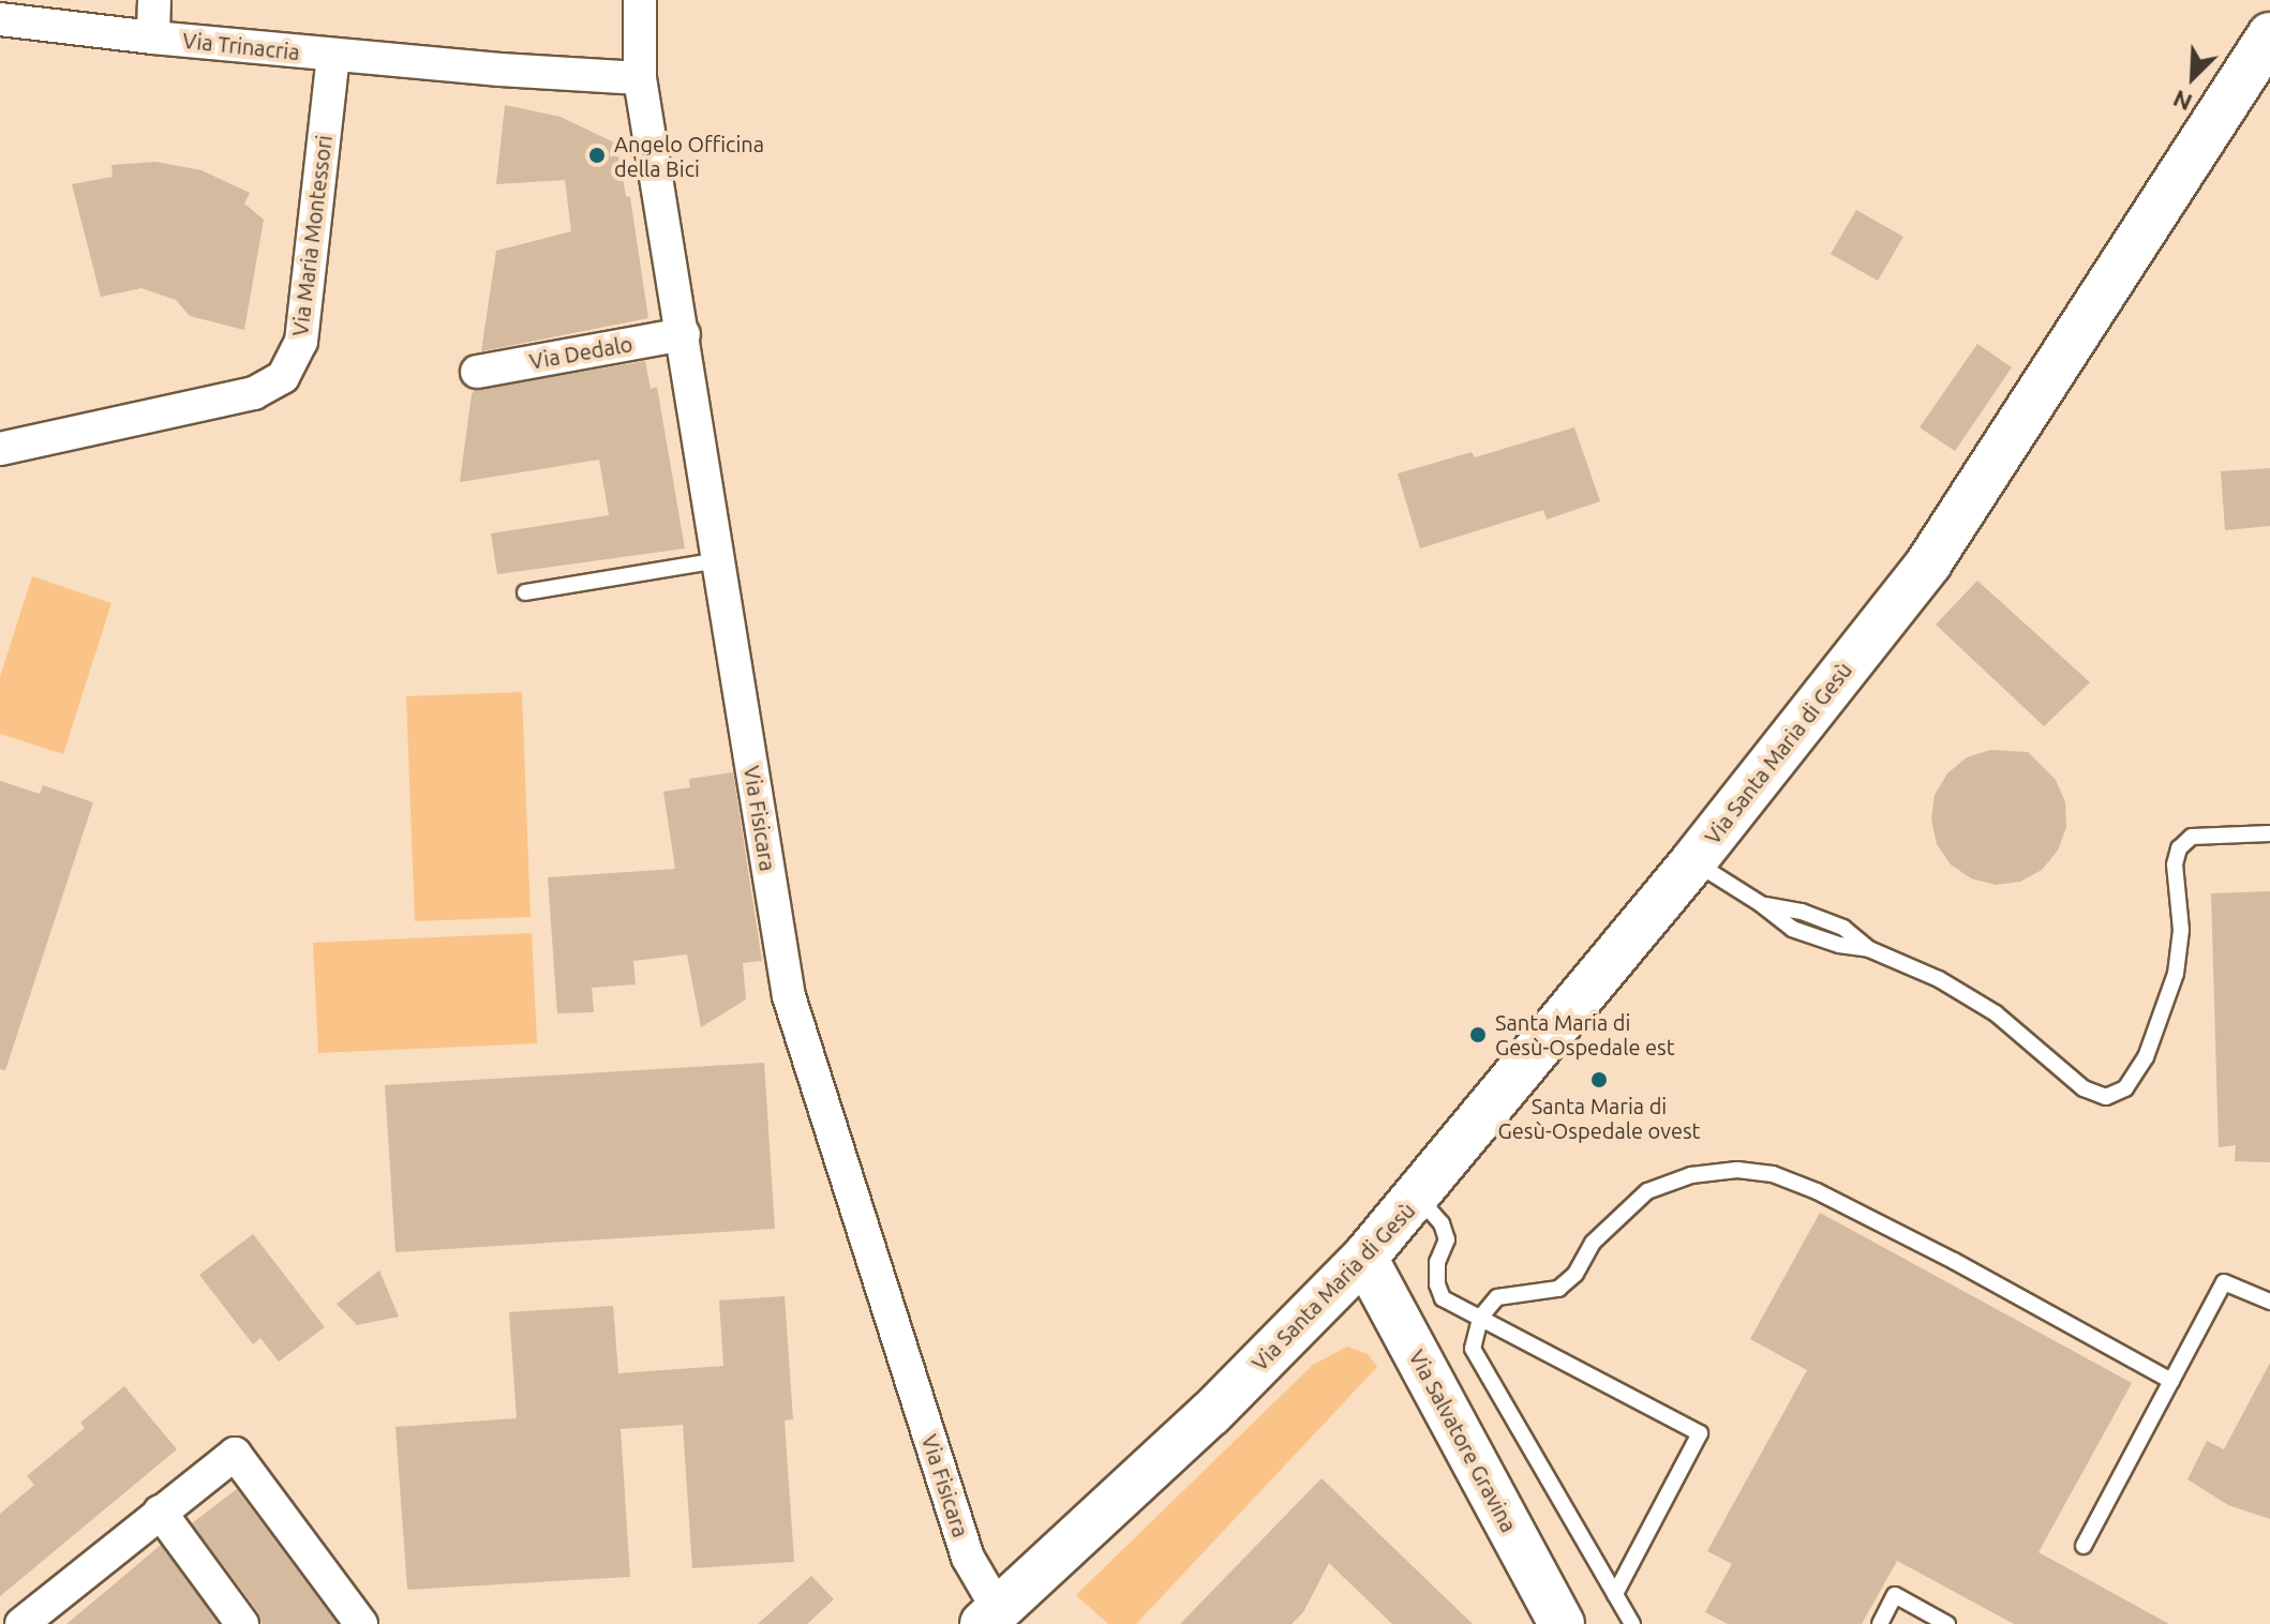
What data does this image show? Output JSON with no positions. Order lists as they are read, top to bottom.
{
  "streets": {
    "main road": ["Via Santa Maria di Gesù", "Via Salvatore Gravina"],
    "street": [
      "Via Trinacria",
      "Via Maria Montessori",
      "Via Dedalo",
      "Via Fisicara"
    ]
  },
  "crossings": [
    ["Via Trinacria", "Via Maria Montessori"],
    ["Via Trinacria", "Via Fisicara"],
    ["Via Dedalo", "Via Fisicara"],
    ["Via Santa Maria di Gesù", "Via Fisicara"],
    ["Via Santa Maria di Gesù", "Via Salvatore Gravina"]
  ],
  "places": ["Angelo Officina della Bici", "Santa Maria di Gesù-Ospedale est", "Santa Maria di Gesù-Ospedale ovest"],
  "north": "bottom left"
}
